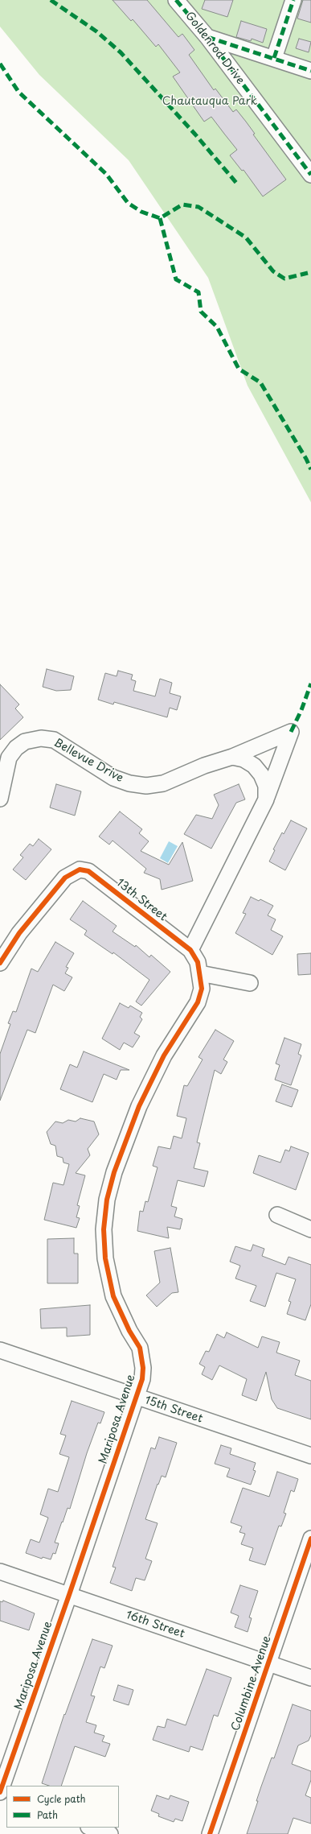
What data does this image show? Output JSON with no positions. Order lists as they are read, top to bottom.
{
  "streets": {
    "street": [
      "Goldenrod Drive",
      "Bellevue Drive",
      "13th Street",
      "15th Street",
      "Mariposa Avenue",
      "16th Street",
      "Columbine Avenue"
    ]
  },
  "crossings": [
    ["13th Street", "Mariposa Avenue"],
    ["15th Street", "Mariposa Avenue"],
    ["Mariposa Avenue", "16th Street"],
    ["16th Street", "Columbine Avenue"]
  ],
  "parks": ["Chautauqua Park"],
  "legend": ["Cycle path", "Path"]
}
